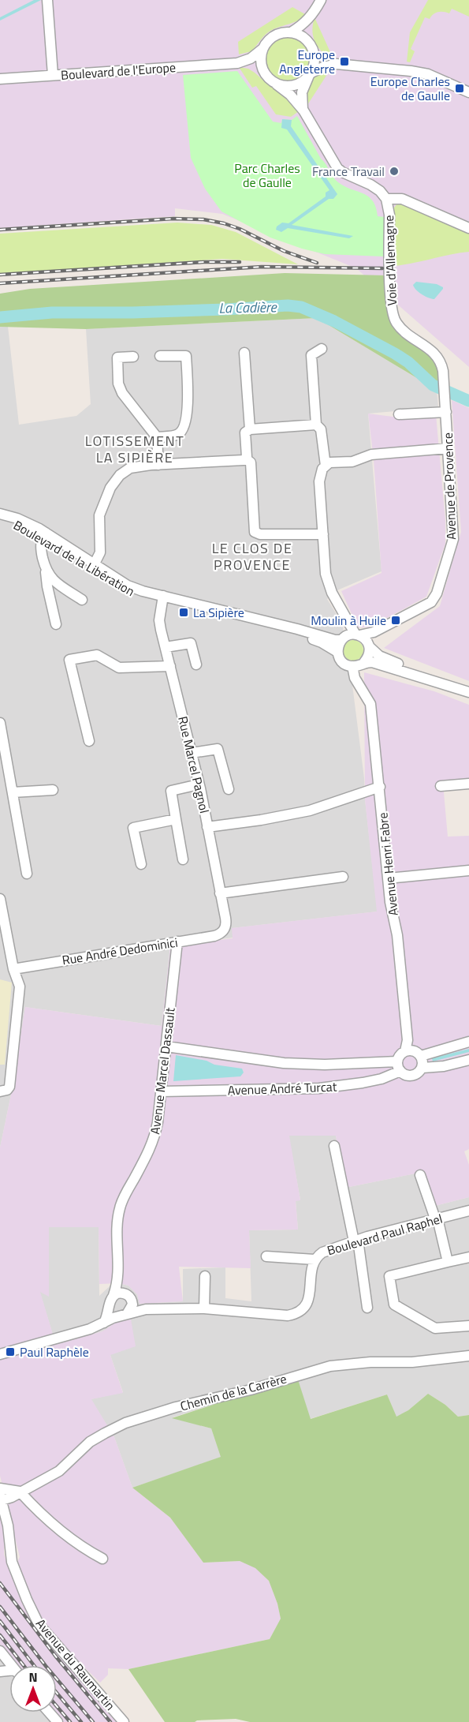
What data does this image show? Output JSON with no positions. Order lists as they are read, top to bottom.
{
  "streets": {
    "street": [
      "Boulevard de l'Europe",
      "Voie d'Allemagne",
      "Avenue de Provence",
      "Boulevard de la Libération",
      "Rue Marcel Pagnol",
      "Avenue Henri Fabre",
      "Rue André Dedominici",
      "Avenue Marcel Dassault",
      "Avenue André Turcat",
      "Boulevard Paul Raphel",
      "Chemin de la Carrère",
      "Avenue du Raumartin"
    ]
  },
  "crossings": [
    ["Boulevard de l'Europe", "Voie d'Allemagne"],
    ["Voie d'Allemagne", "Avenue de Provence"],
    ["Avenue de Provence", "Boulevard de la Libération"],
    ["Avenue de Provence", "Avenue Henri Fabre"],
    ["Boulevard de la Libération", "Rue Marcel Pagnol"],
    ["Boulevard de la Libération", "Avenue Henri Fabre"],
    ["Rue Marcel Pagnol", "Rue André Dedominici"],
    ["Avenue Henri Fabre", "Avenue André Turcat"],
    ["Rue André Dedominici", "Avenue Marcel Dassault"],
    ["Avenue Marcel Dassault", "Avenue André Turcat"],
    ["Avenue Marcel Dassault", "Boulevard Paul Raphel"],
    ["Chemin de la Carrère", "Avenue du Raumartin"]
  ],
  "districts": ["LOTISSEMENT LA SIPIÈRE", "LE CLOS DE PROVENCE"],
  "water": ["La Cadière"],
  "parks": ["Parc Charles de Gaulle"],
  "places": {
    "transit": [
      "Europe Angleterre",
      "Europe Charles de Gaulle",
      "La Sipière",
      "Moulin à Huile",
      "Paul Raphèle"
    ],
    "other": ["France Travail"]
  },
  "north": "top"
}
